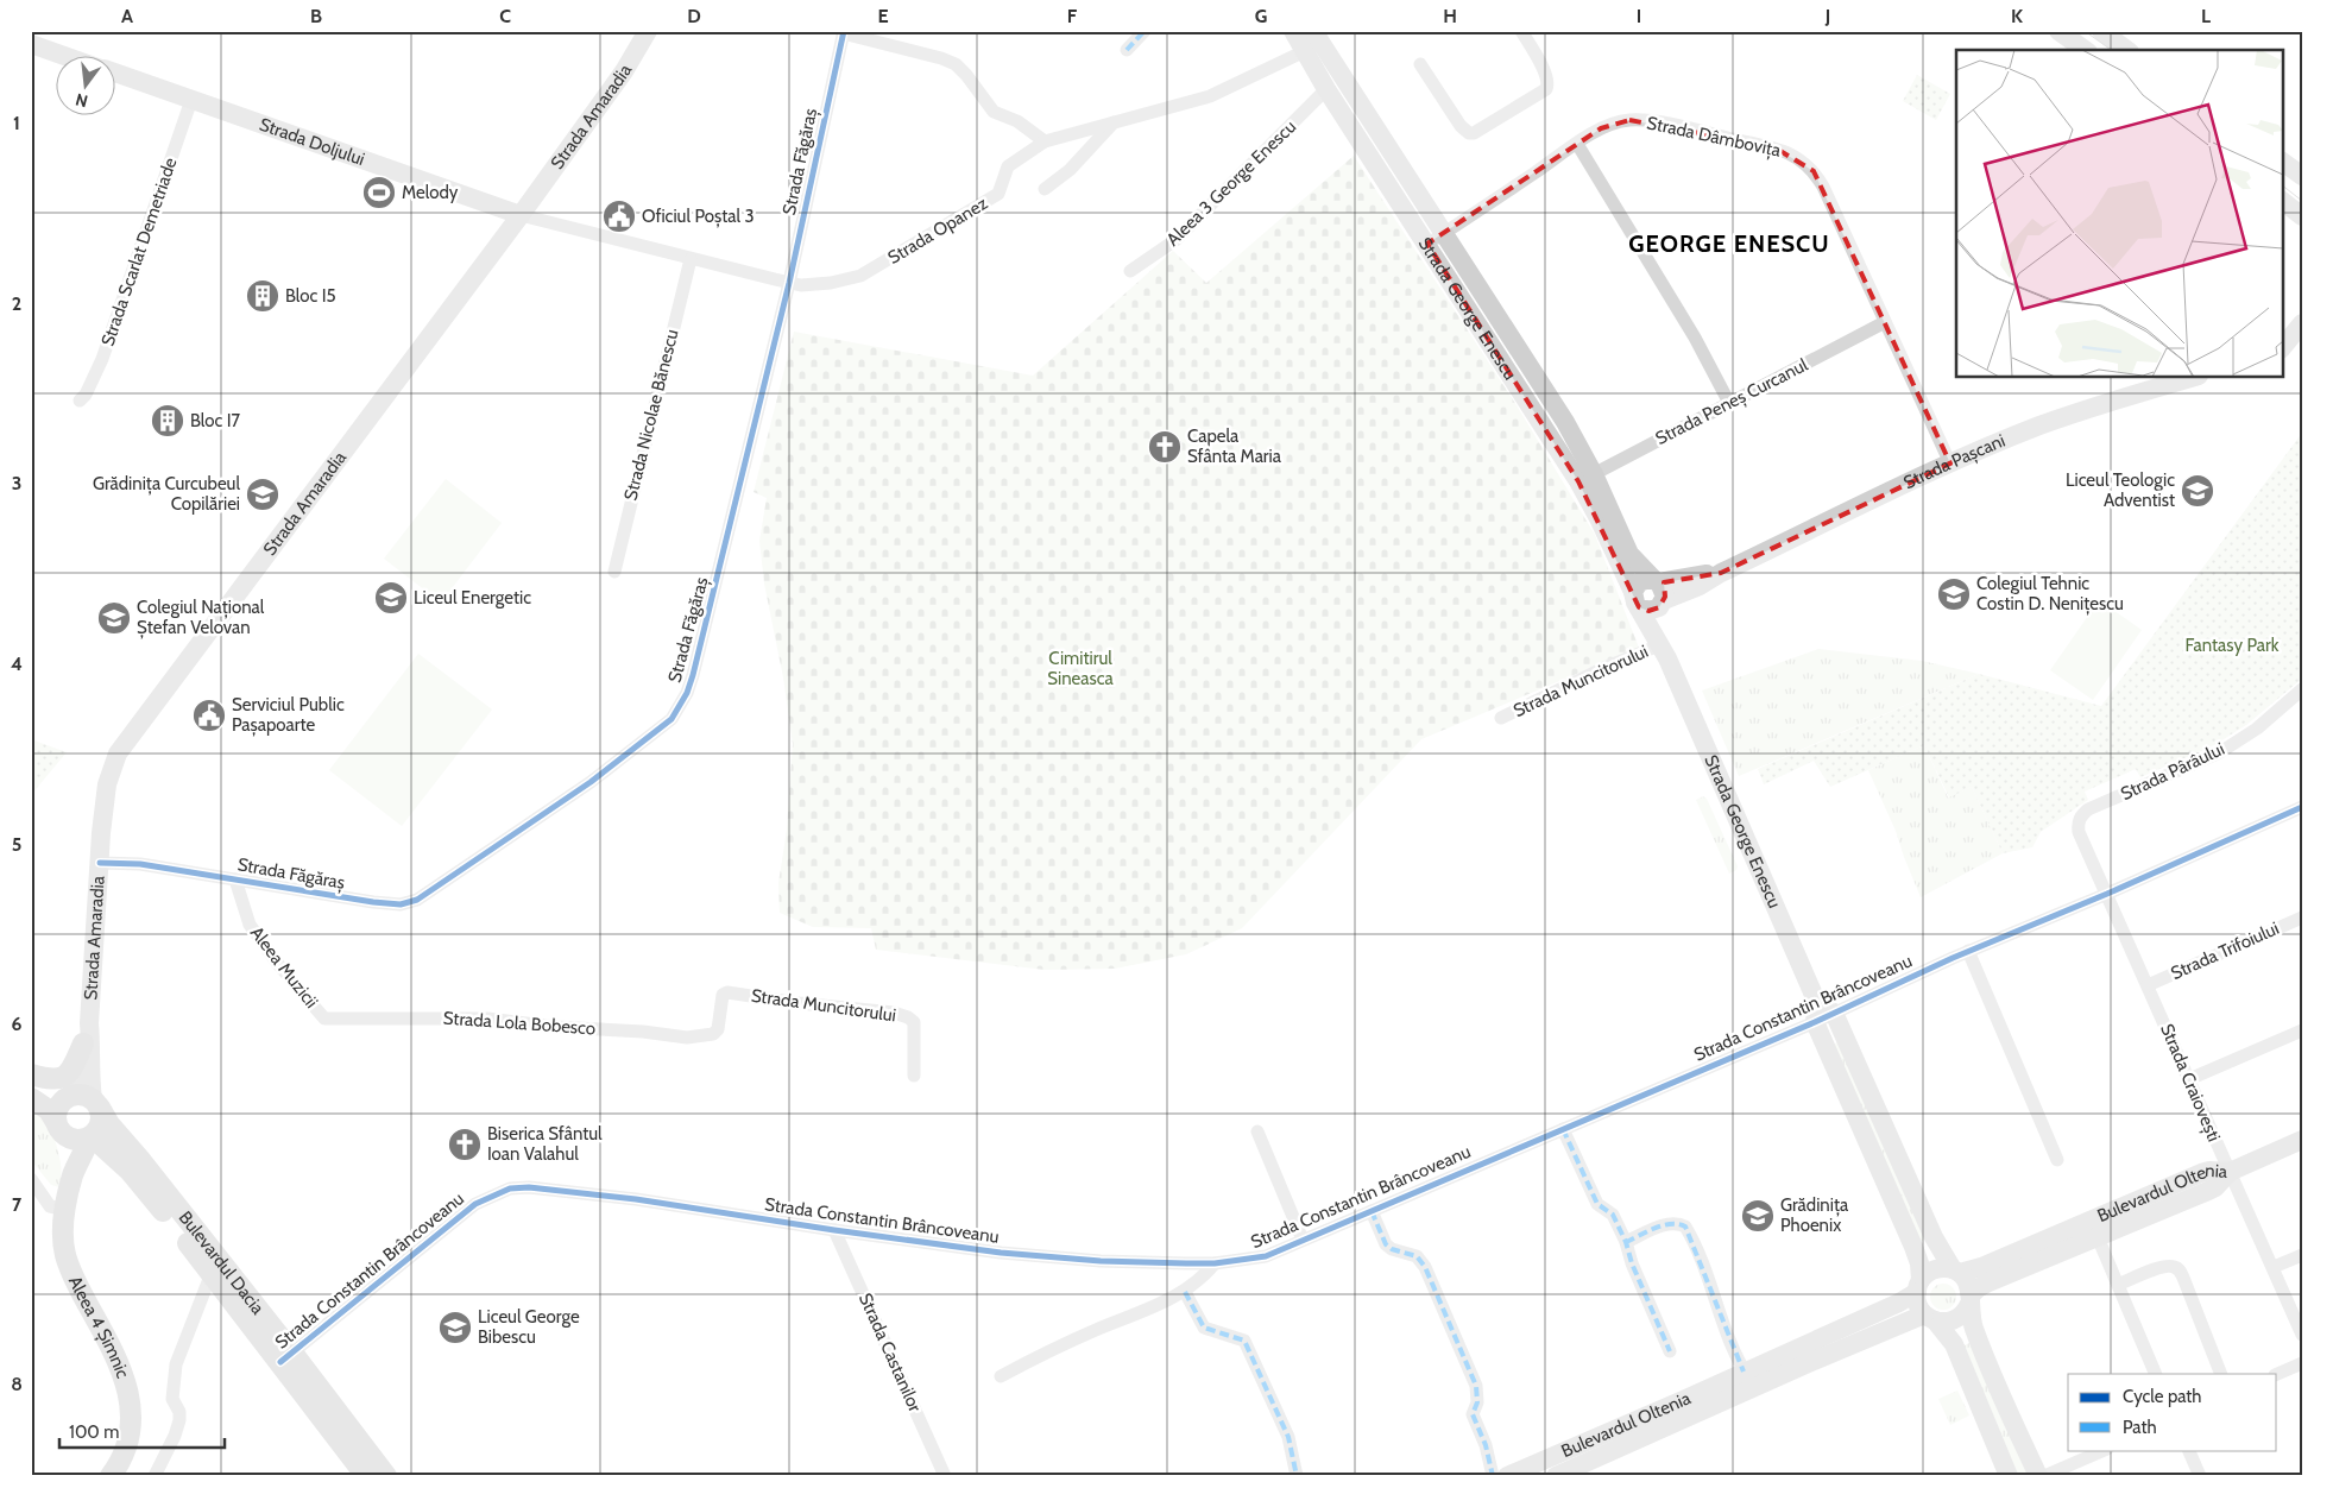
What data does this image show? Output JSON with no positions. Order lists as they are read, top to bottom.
{
  "streets": {
    "main road": ["Bulevardul Dacia", "Aleea 4 Șimnic"],
    "street": [
      "Strada Amaradia",
      "Strada Dâmbovița",
      "Strada Doljului",
      "Strada Făgăraș",
      "Aleea 3 George Enescu",
      "Strada Opanez",
      "Strada Scarlat Demetriade",
      "Strada George Enescu",
      "Strada Peneș Curcanul",
      "Strada Nicolae Bănescu",
      "Strada Pașcani",
      "Strada Muncitorului",
      "Strada Pârâului",
      "Strada Trifoiului",
      "Aleea Muzicii",
      "Strada Constantin Brâncoveanu",
      "Strada Lola Bobesco",
      "Strada Craiovești",
      "Bulevardul Oltenia",
      "Strada Castanilor"
    ]
  },
  "crossings": [
    ["Strada Amaradia", "Strada Doljului"],
    ["Strada Amaradia", "Strada Făgăraș"],
    ["Strada Amaradia", "Strada Opanez"],
    ["Strada Amaradia", "Bulevardul Dacia"],
    ["Strada Amaradia", "Aleea 4 Șimnic"],
    ["Strada Dâmbovița", "Strada George Enescu"],
    ["Strada Dâmbovița", "Strada Peneș Curcanul"],
    ["Strada Dâmbovița", "Strada Pașcani"],
    ["Strada Doljului", "Strada Opanez"],
    ["Strada Doljului", "Strada Scarlat Demetriade"],
    ["Strada Făgăraș", "Strada Opanez"],
    ["Strada Făgăraș", "Aleea Muzicii"],
    ["Aleea 3 George Enescu", "Strada George Enescu"],
    ["Strada Opanez", "Strada George Enescu"],
    ["Strada Opanez", "Strada Nicolae Bănescu"],
    ["Strada George Enescu", "Strada Peneș Curcanul"],
    ["Strada George Enescu", "Strada Pașcani"],
    ["Strada George Enescu", "Strada Muncitorului"],
    ["Strada George Enescu", "Strada Constantin Brâncoveanu"],
    ["Strada George Enescu", "Bulevardul Oltenia"],
    ["Strada Muncitorului", "Strada Lola Bobesco"],
    ["Strada Pârâului", "Strada Craiovești"],
    ["Strada Trifoiului", "Strada Craiovești"],
    ["Aleea Muzicii", "Strada Lola Bobesco"],
    ["Strada Constantin Brâncoveanu", "Strada Craiovești"],
    ["Strada Constantin Brâncoveanu", "Bulevardul Dacia"],
    ["Strada Constantin Brâncoveanu", "Strada Castanilor"],
    ["Strada Craiovești", "Bulevardul Oltenia"],
    ["Bulevardul Dacia", "Aleea 4 Șimnic"]
  ],
  "districts": ["GEORGE ENESCU"],
  "parks": ["Fantasy Park", "Cimitirul Sineasca"],
  "places": {
    "sports": ["Melody"],
    "public building": ["Oficiul Poștal 3", "Serviciul Public Pașapoarte"],
    "building": ["Bloc I5", "Bloc I7"],
    "church": ["Capela Sfânta Maria", "Biserica Sfântul Ioan Valahul"],
    "school or university": [
      "Liceul Teologic Adventist",
      "Grădinița Curcubeul Copilăriei",
      "Colegiul Tehnic Costin D. Nenițescu",
      "Liceul Energetic",
      "Colegiul Național Ștefan Velovan",
      "Grădinița Phoenix",
      "Liceul George Bibescu"
    ]
  },
  "legend": ["Cycle path", "Path"],
  "scale_bar": "100 m",
  "north": "bottom",
  "grid": {
    "columns": [
      "A",
      "B",
      "C",
      "D",
      "E",
      "F",
      "G",
      "H",
      "I",
      "J",
      "K",
      "L"
    ],
    "rows": [
      "1",
      "2",
      "3",
      "4",
      "5",
      "6",
      "7",
      "8"
    ]
  }
}
